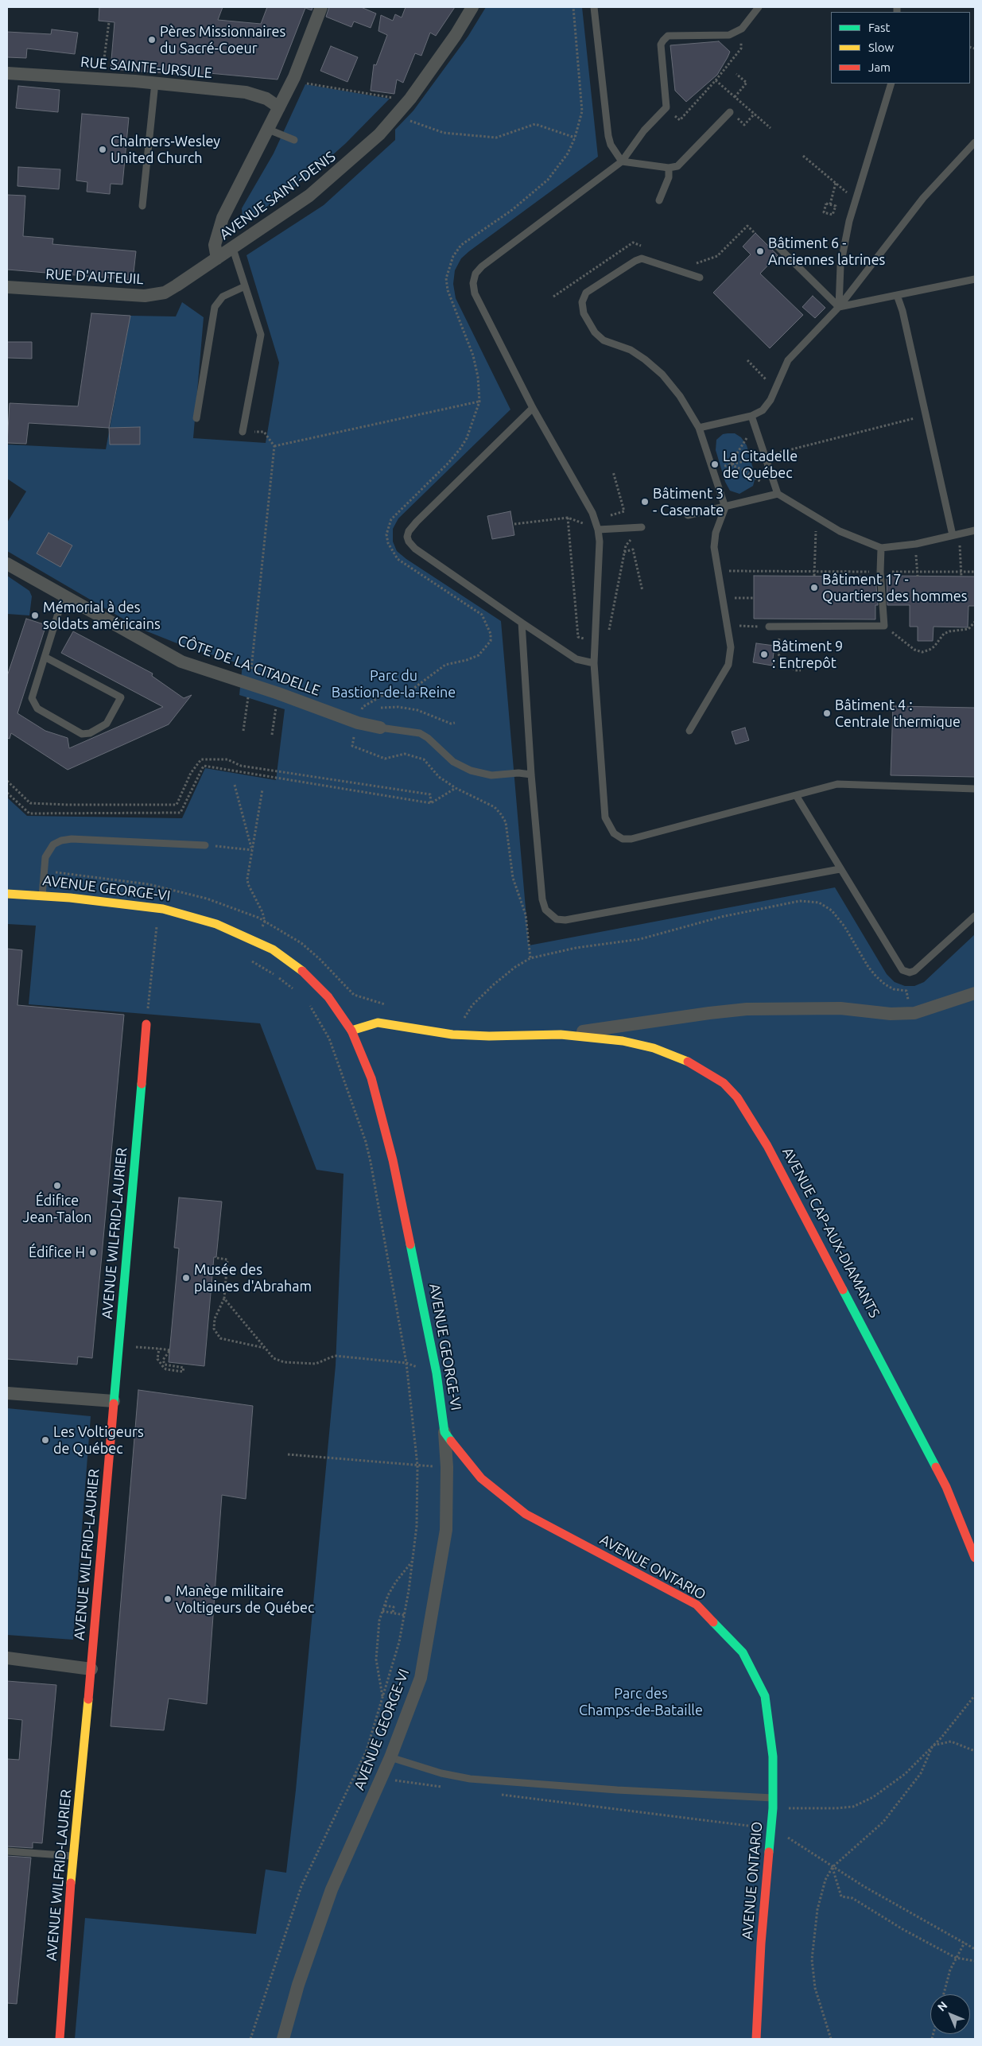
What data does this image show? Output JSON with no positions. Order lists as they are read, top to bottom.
{
  "streets": {
    "street": [
      "RUE SAINTE-URSULE",
      "AVENUE SAINT-DENIS",
      "RUE D'AUTEUIL",
      "CÔTE DE LA CITADELLE",
      "AVENUE GEORGE-VI",
      "AVENUE CAP-AUX-DIAMANTS",
      "AVENUE WILFRID-LAURIER",
      "AVENUE ONTARIO"
    ]
  },
  "crossings": [
    ["AVENUE SAINT-DENIS", "RUE D'AUTEUIL"],
    ["AVENUE GEORGE-VI", "AVENUE CAP-AUX-DIAMANTS"],
    ["AVENUE GEORGE-VI", "AVENUE ONTARIO"]
  ],
  "parks": ["Parc du Bastion-de-la-Reine", "Parc des Champs-de-Bataille"],
  "places": [
    "Pères Missionnaires du Sacré-Coeur",
    "Chalmers-Wesley United Church",
    "Bâtiment 6 - Anciennes latrines",
    "La Citadelle de Québec",
    "Bâtiment 3 - Casemate",
    "Bâtiment 17 - Quartiers des hommes",
    "Mémorial à des soldats américains",
    "Bâtiment 9 : Entrepôt",
    "Bâtiment 4 : Centrale thermique",
    "Édifice Jean-Talon",
    "Édifice H",
    "Musée des plaines d'Abraham",
    "Les Voltigeurs de Québec",
    "Manège militaire Voltigeurs de Québec"
  ],
  "legend": ["Fast", "Slow", "Jam"],
  "north": "top left"
}
